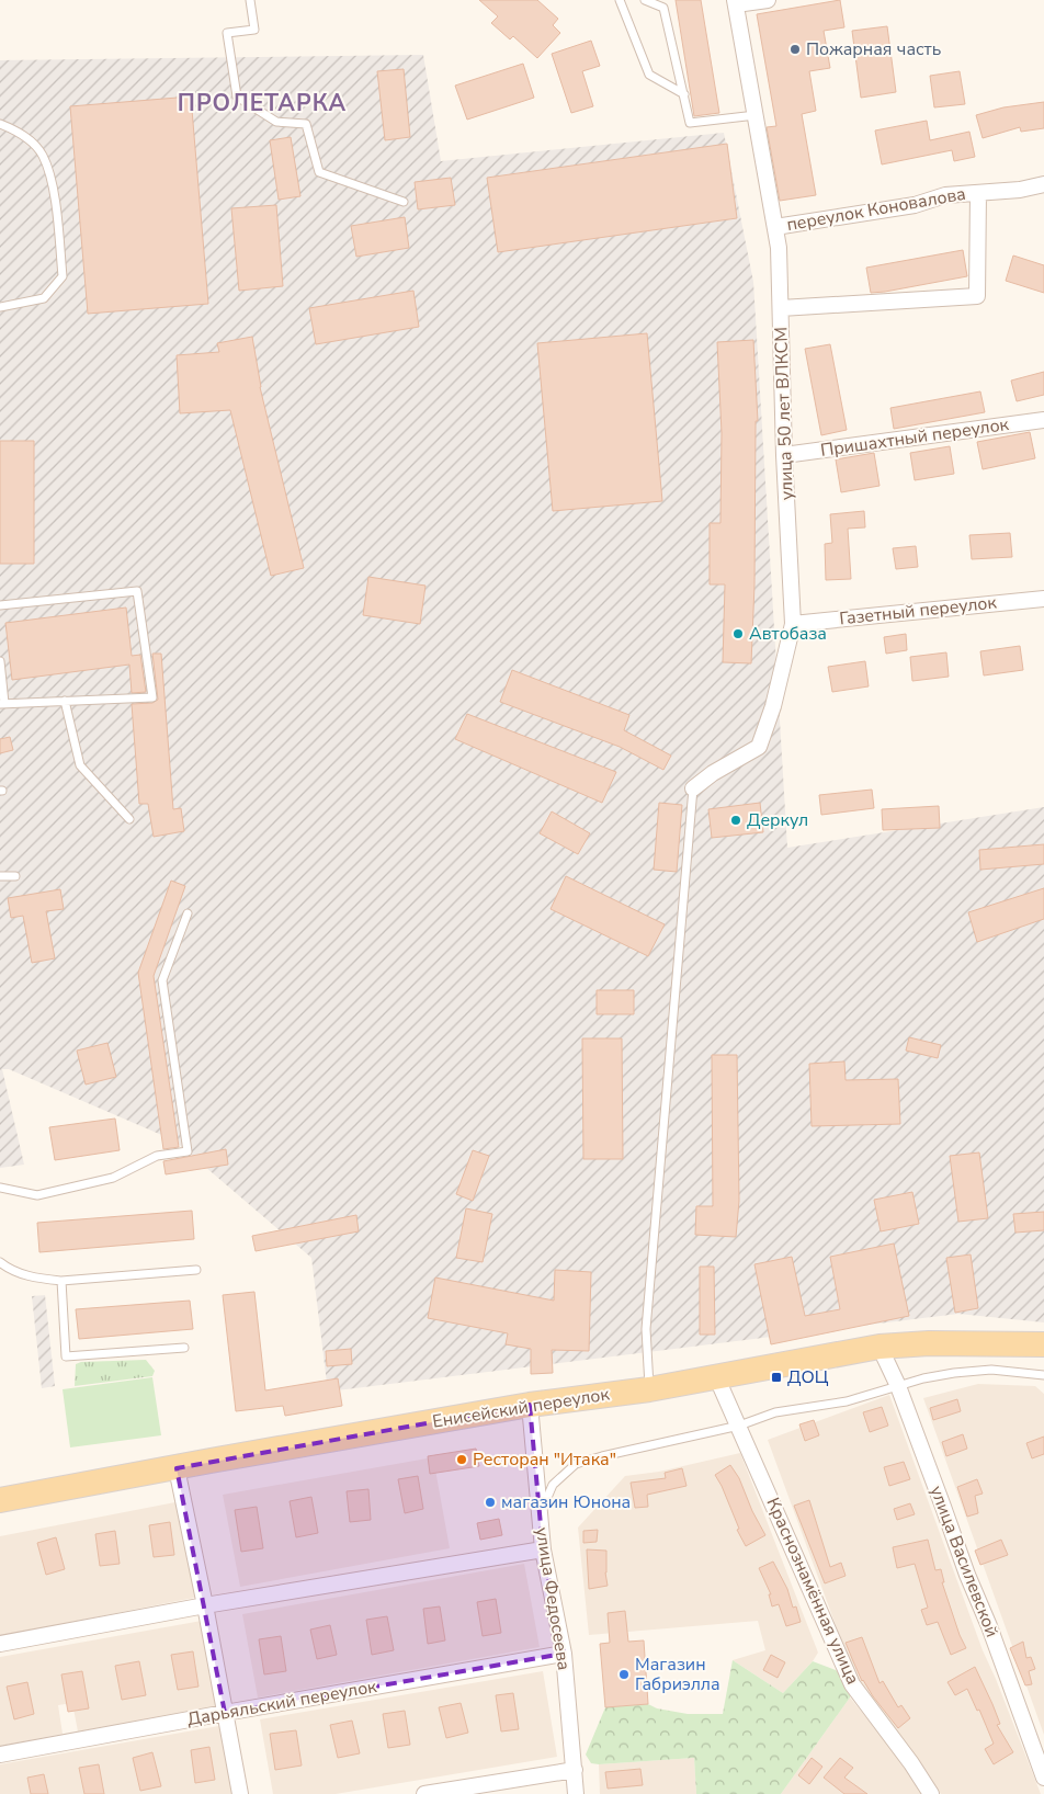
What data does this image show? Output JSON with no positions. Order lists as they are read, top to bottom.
{
  "streets": {
    "main road": ["Енисейский переулок"],
    "street": [
      "переулок Коновалова",
      "улица 50 лет ВЛКСМ",
      "Пришахтный переулок",
      "Газетный переулок",
      "улица Василевской",
      "Краснознамённая улица",
      "улица Федосеева",
      "Дарьяльский переулок"
    ]
  },
  "crossings": [
    ["переулок Коновалова", "улица 50 лет ВЛКСМ"],
    ["улица 50 лет ВЛКСМ", "Пришахтный переулок"],
    ["улица 50 лет ВЛКСМ", "Газетный переулок"],
    ["Енисейский переулок", "улица Василевской"],
    ["Енисейский переулок", "Краснознамённая улица"],
    ["Енисейский переулок", "улица Федосеева"],
    ["улица Федосеева", "Дарьяльский переулок"]
  ],
  "districts": ["ПРОЛЕТАРКА"],
  "places": {
    "other": [
      "Пожарная часть",
      "Автобаза",
      "Деркул",
      "Ресторан \"Итака\"",
      "магазин Юнона",
      "Магазин Габриэлла"
    ],
    "transit": ["ДОЦ"]
  }
}
